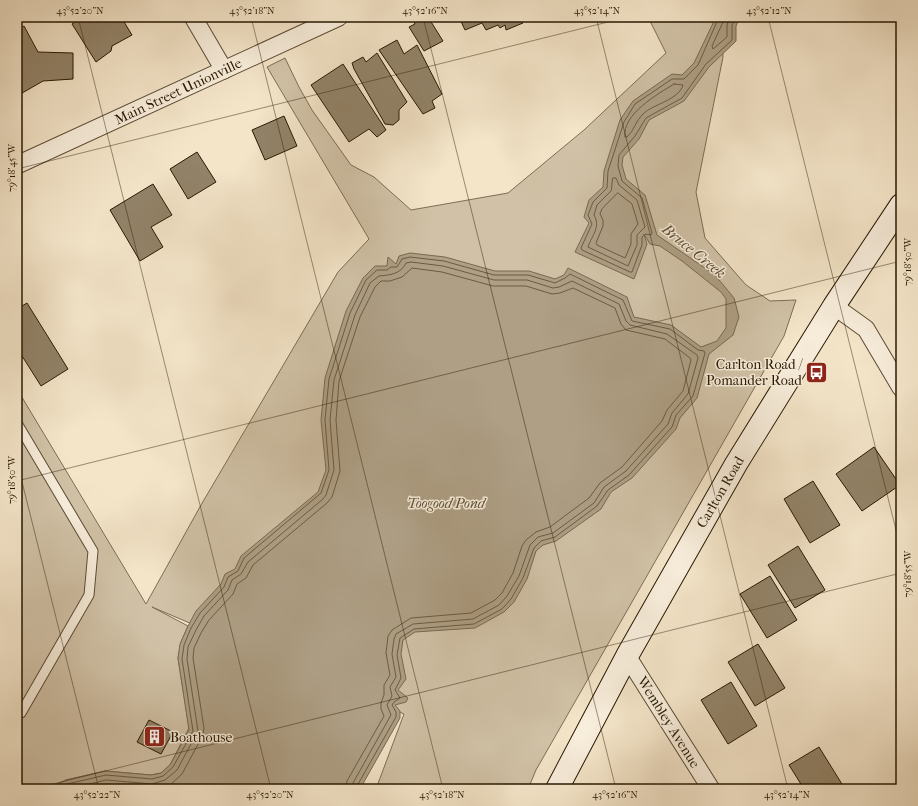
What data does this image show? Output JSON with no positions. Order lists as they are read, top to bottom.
{
  "streets": {
    "main road": ["Carlton Road"],
    "street": ["Main Street Unionville", "Wembley Avenue"]
  },
  "crossings": [
    ["Carlton Road", "Wembley Avenue"]
  ],
  "water": ["Bruce Creek"],
  "parks": ["Toogood Pond"],
  "places": {
    "bus stop": ["Carlton Road / Pomander Road"],
    "building": ["Boathouse"]
  },
  "coordinates": [
    "43°52'20\"N",
    "43°52'18\"N",
    "43°52'16\"N",
    "43°52'14\"N",
    "43°52'12\"N",
    "79°18'45\"W",
    "79°18'50\"W",
    "79°18'55\"W",
    "43°52'22\"N"
  ]
}
